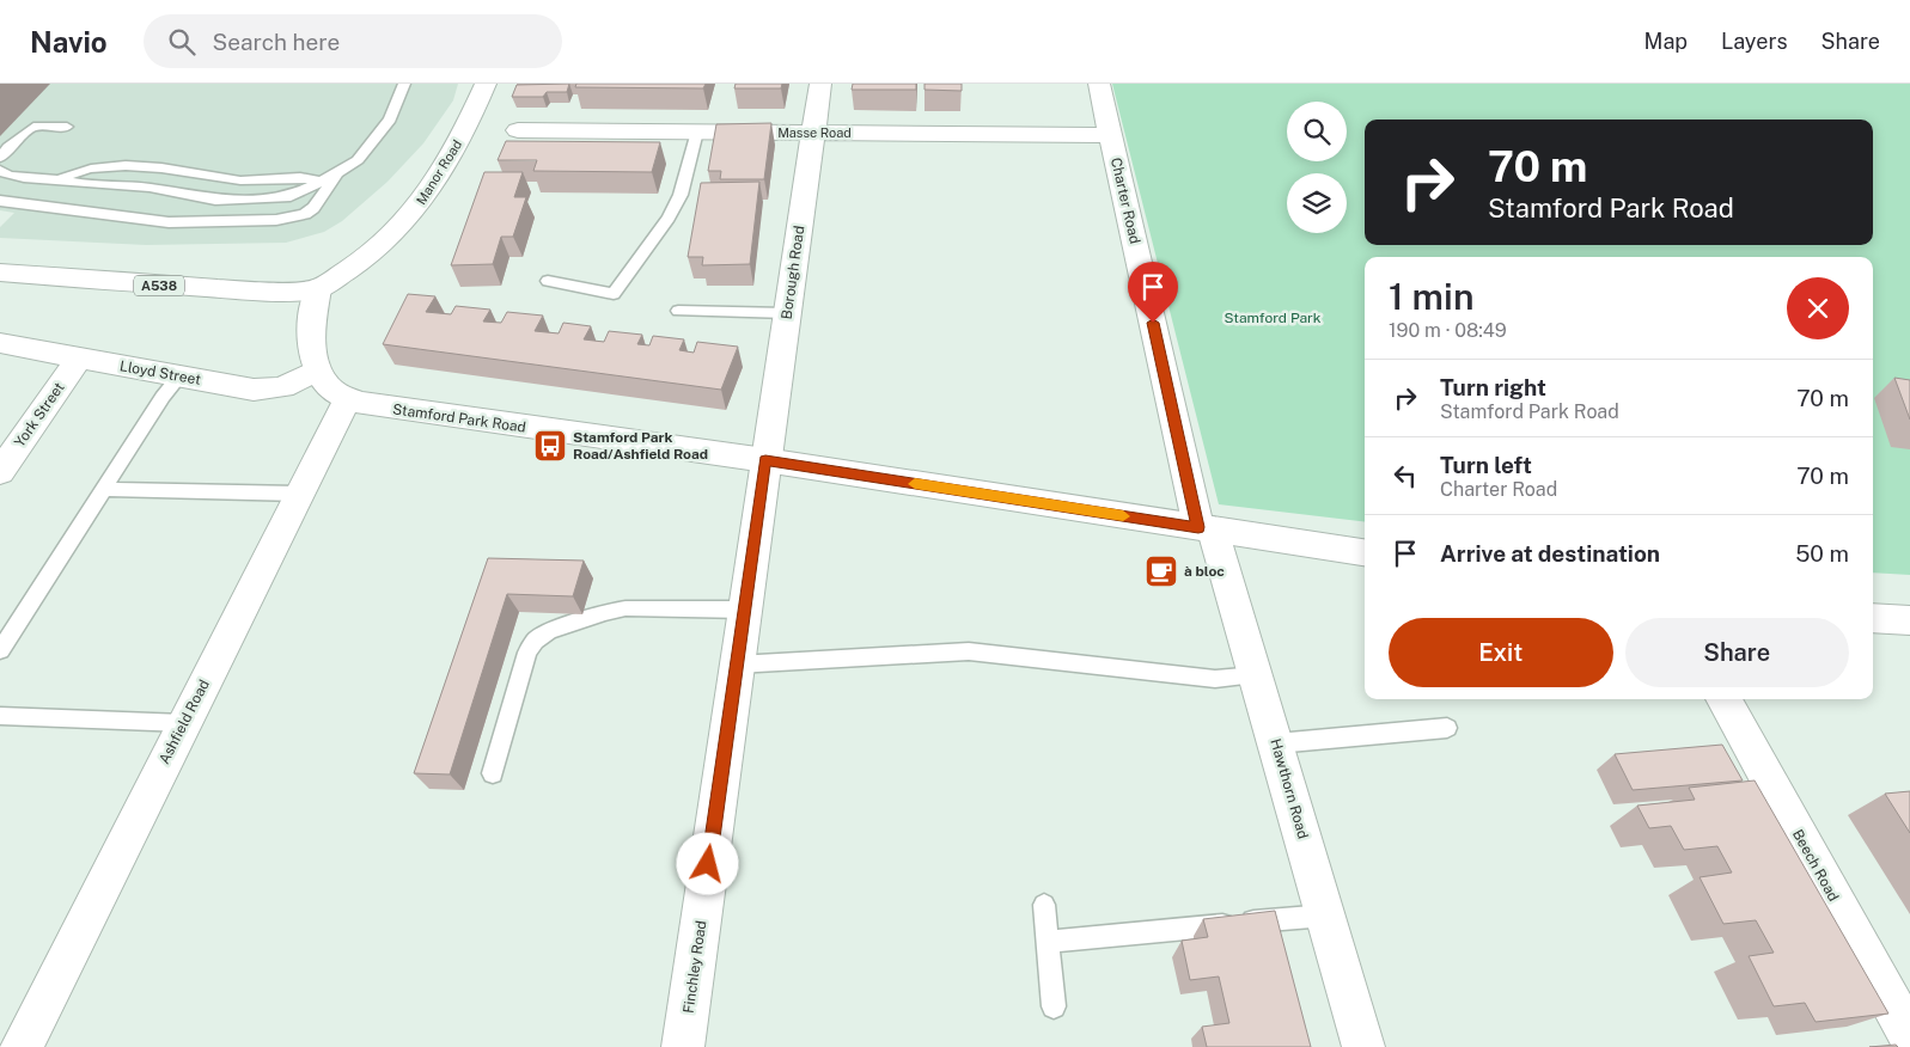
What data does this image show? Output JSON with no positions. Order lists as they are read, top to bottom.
{
  "streets": {
    "street": [
      "Masse Road",
      "Manor Road",
      "Charter Road",
      "Borough Road",
      "A538",
      "Lloyd Street",
      "York Street",
      "Stamford Park Road",
      "Ashfield Road",
      "Hawthorn Road",
      "Beech Road",
      "Finchley Road"
    ]
  },
  "crossings": [
    ["Masse Road", "Charter Road"],
    ["Masse Road", "Borough Road"],
    ["Manor Road", "A538"],
    ["Charter Road", "Stamford Park Road"],
    ["Charter Road", "Hawthorn Road"],
    ["Borough Road", "Stamford Park Road"],
    ["Borough Road", "Finchley Road"],
    ["Lloyd Street", "York Street"],
    ["Lloyd Street", "Stamford Park Road"],
    ["Stamford Park Road", "Ashfield Road"],
    ["Stamford Park Road", "Hawthorn Road"],
    ["Stamford Park Road", "Finchley Road"]
  ],
  "parks": ["Stamford Park"],
  "places": {
    "bus stop": ["Stamford Park Road/Ashfield Road"],
    "cafe": ["à bloc"]
  },
  "page": {
    "header": "Navio",
    "search": "Search here",
    "nav": ["Map", "Layers", "Share"],
    "turn": ["70 m", "Stamford Park Road"],
    "heading": ["1 min", "190 m · 08:49"],
    "list": [
      {
        "name": "Turn right",
        "note": "Stamford Park Road",
        "value": "70 m"
      },
      {
        "name": "Turn left",
        "note": "Charter Road",
        "value": "70 m"
      },
      {
        "name": "Arrive at destination",
        "value": "50 m"
      }
    ],
    "buttons": ["Exit", "Share"]
  }
}
